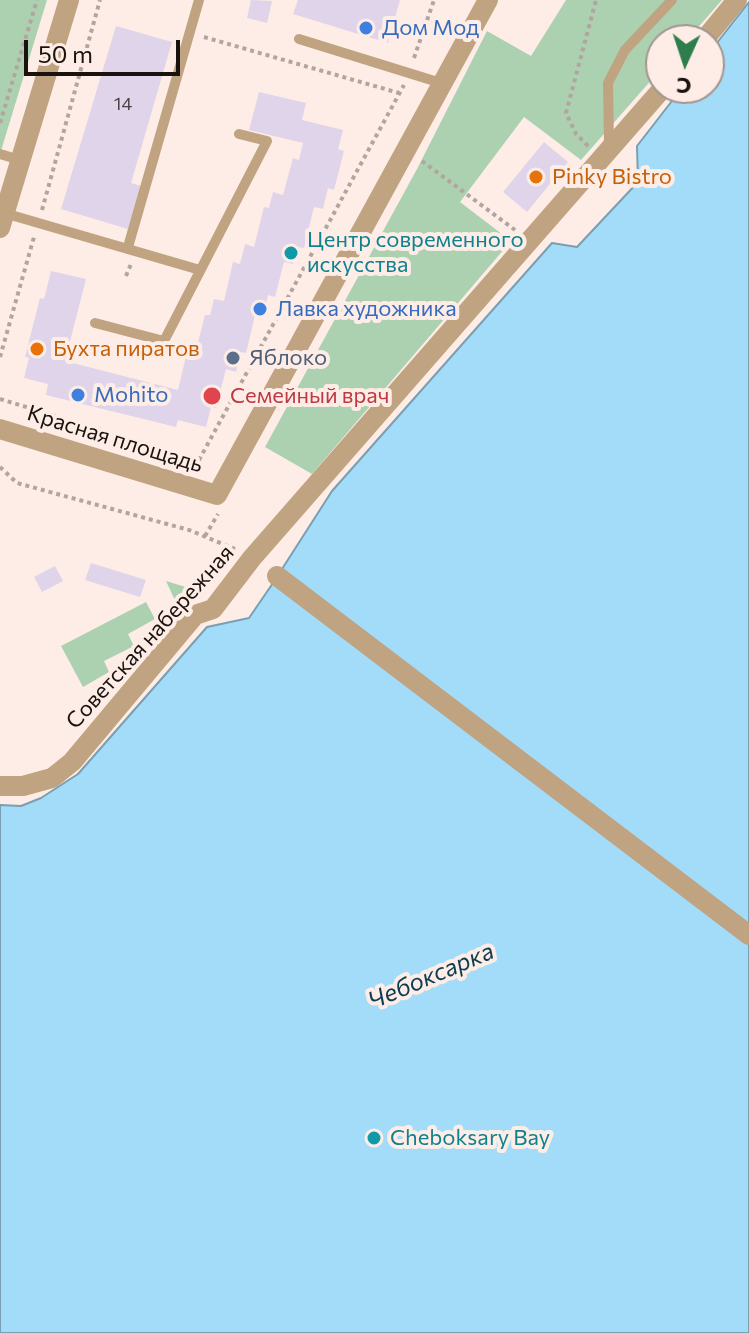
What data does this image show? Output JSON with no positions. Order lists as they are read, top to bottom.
{
  "streets": {
    "street": ["Красная площадь", "Советская набережная"]
  },
  "water": ["Чебоксарка"],
  "places": [
    "Дом Mод",
    "Pinky Bistro",
    "Центр современного искусства",
    "Лавка художника",
    "Бухта пиратов",
    "Яблоко",
    "Mohito",
    "Семейный врач",
    "Cheboksary Bay"
  ],
  "house_numbers": ["14"],
  "scale_bar": "50 m",
  "north": "bottom"
}
